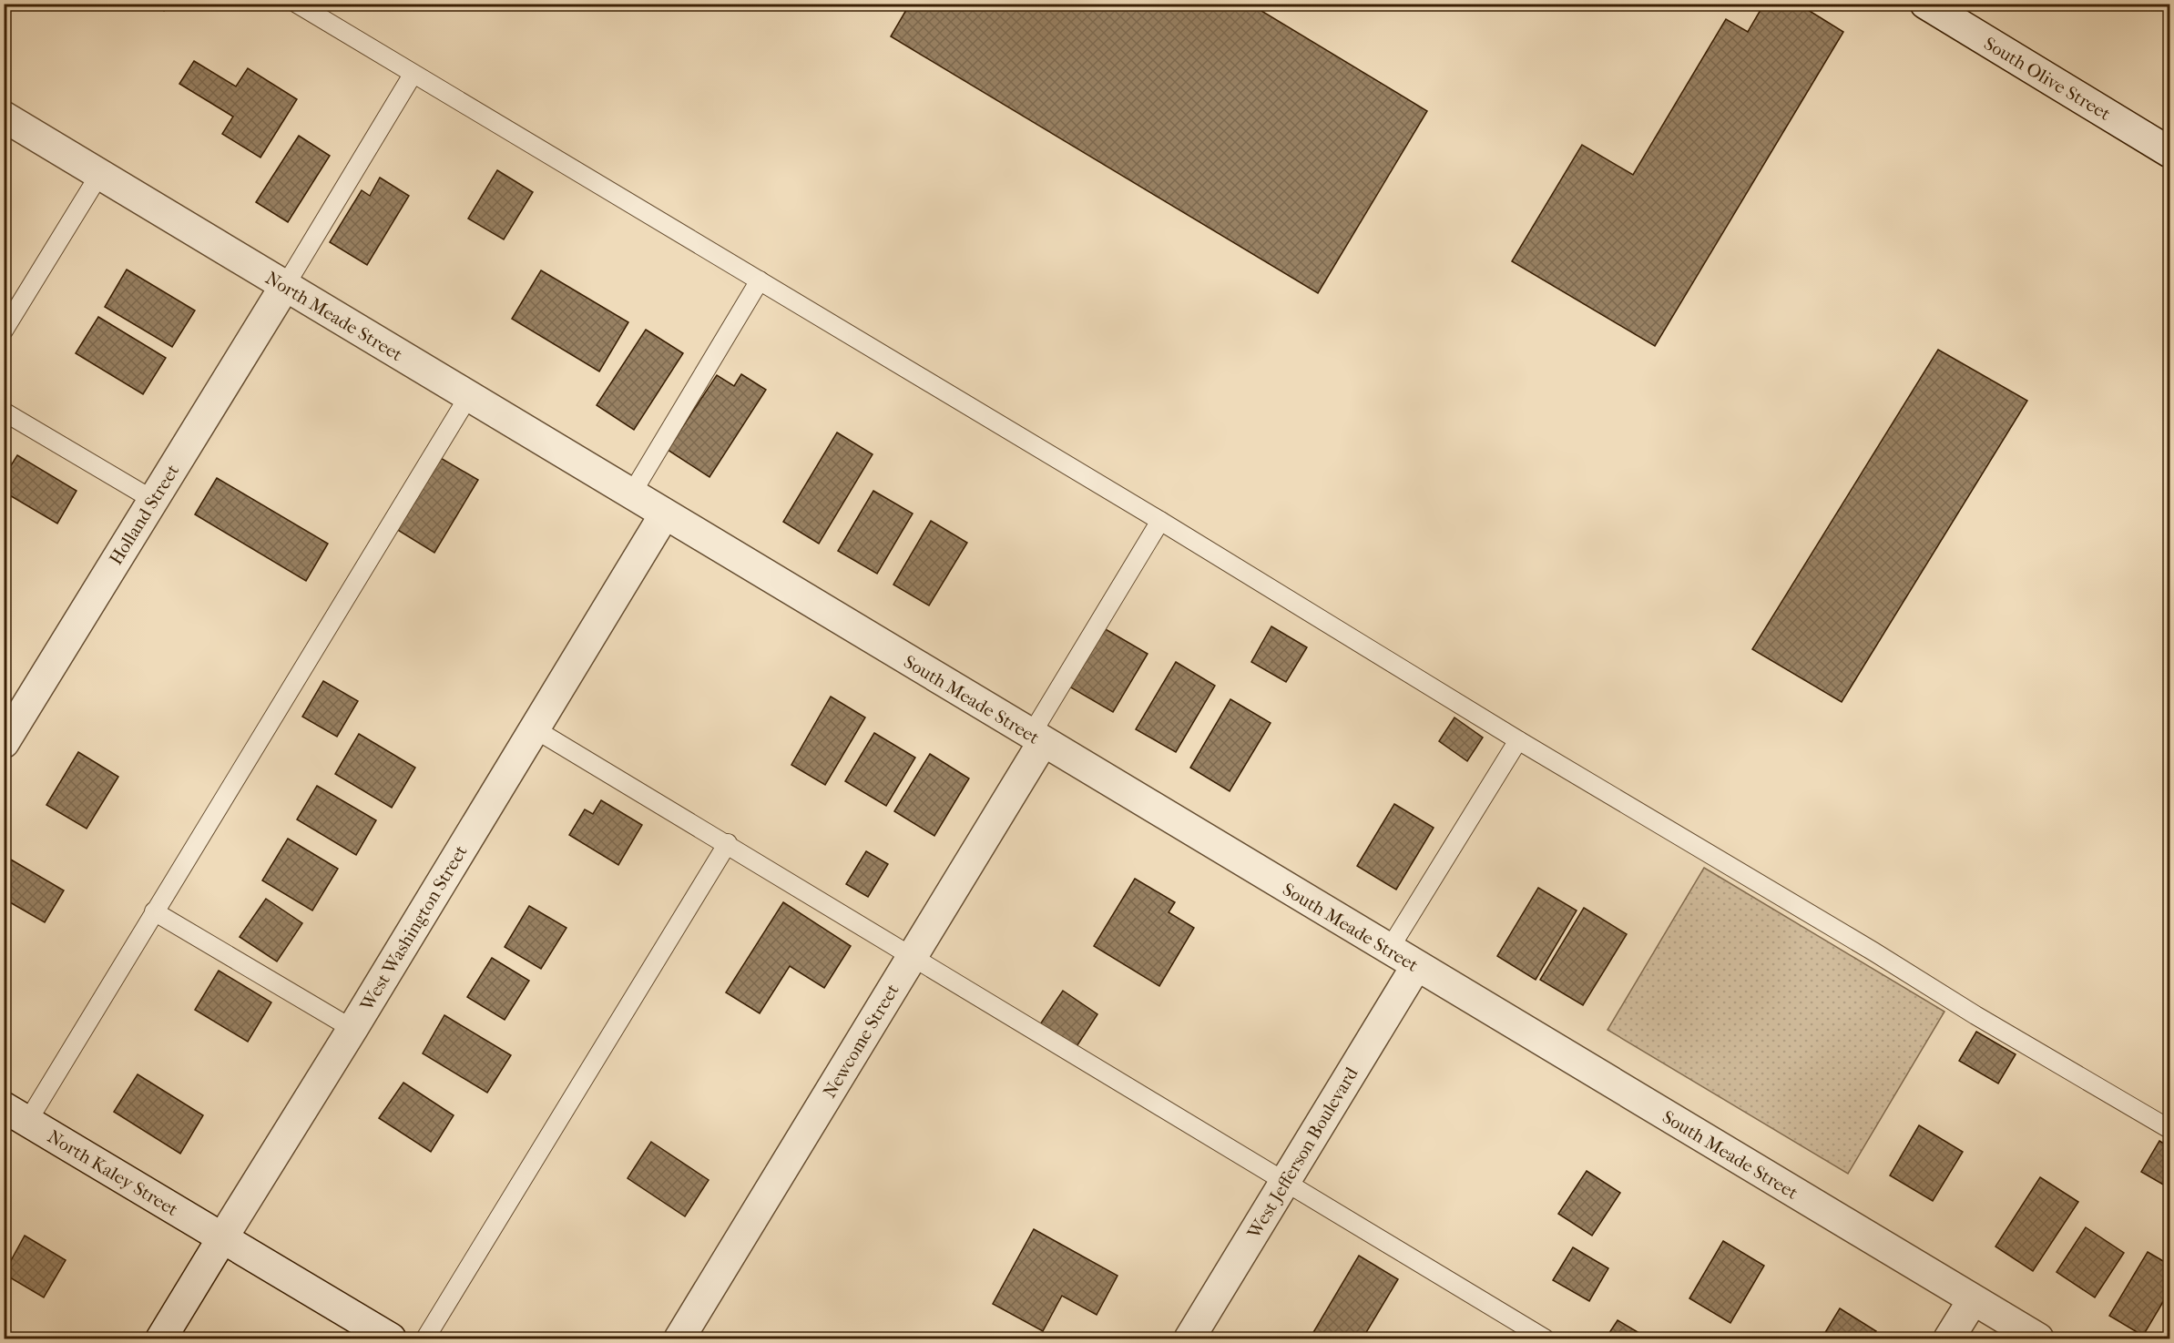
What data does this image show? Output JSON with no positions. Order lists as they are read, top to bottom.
{
  "streets": {
    "street": [
      "South Olive Street",
      "North Meade Street",
      "Holland Street",
      "South Meade Street",
      "West Washington Street",
      "Newcome Street",
      "West Jefferson Boulevard",
      "North Kaley Street"
    ]
  },
  "crossings": [
    ["North Meade Street", "Holland Street"],
    ["North Meade Street", "South Meade Street"],
    ["North Meade Street", "West Washington Street"],
    ["South Meade Street", "West Washington Street"],
    ["South Meade Street", "Newcome Street"],
    ["South Meade Street", "West Jefferson Boulevard"],
    ["West Washington Street", "North Kaley Street"]
  ]
}
